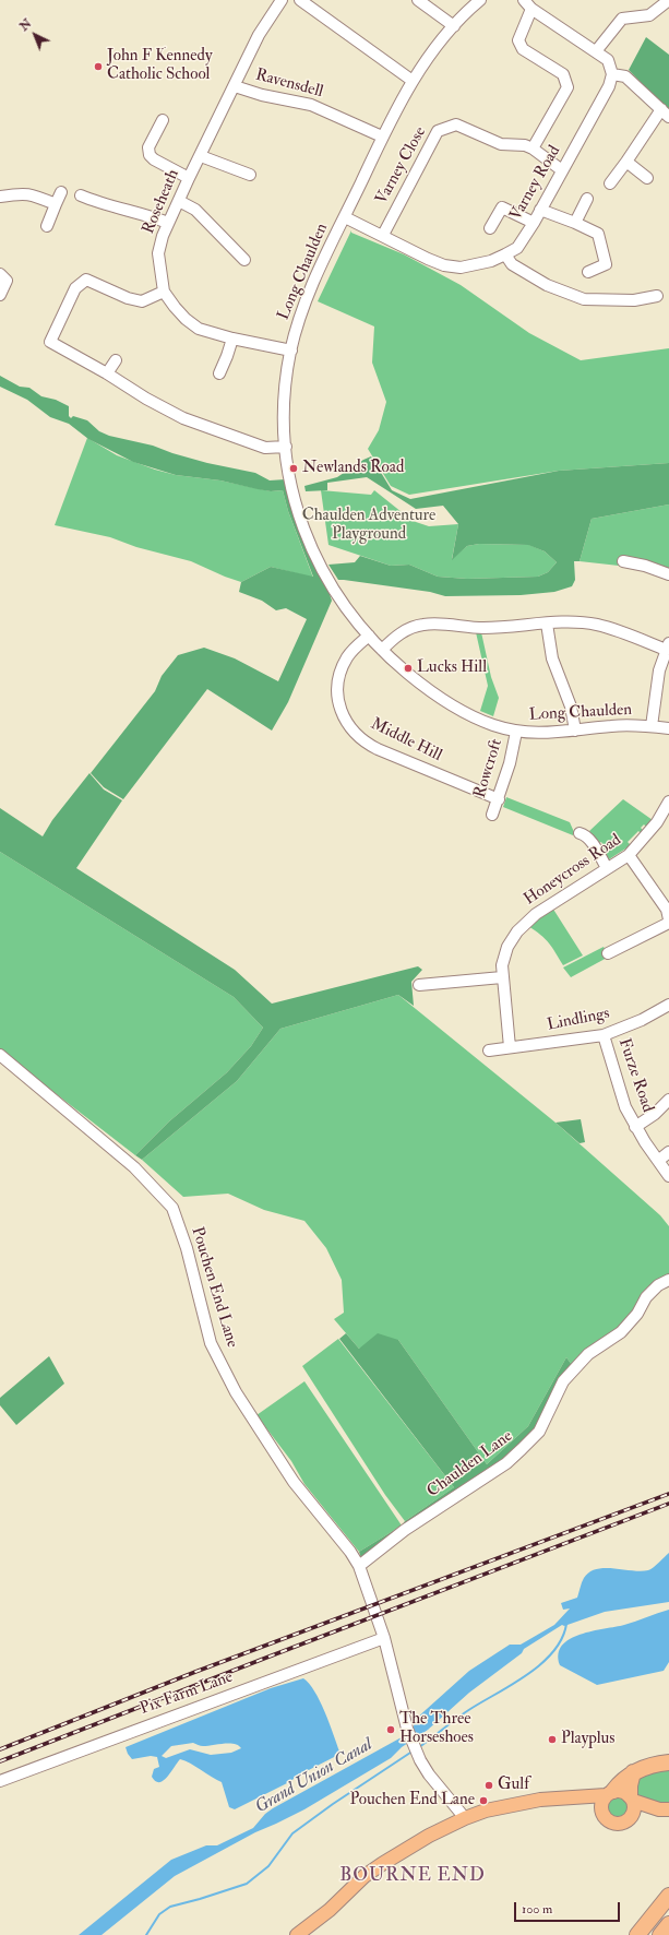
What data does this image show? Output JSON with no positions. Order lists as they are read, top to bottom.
{
  "streets": {
    "street": [
      "Ravensdell",
      "Varney Close",
      "Varney Road",
      "Roseheath",
      "Long Chaulden",
      "Middle Hill",
      "Rowcroft",
      "Honeycross Road",
      "Lindlings",
      "Furze Road",
      "Pouchen End Lane",
      "Chaulden Lane",
      "Pix Farm Lane"
    ]
  },
  "crossings": [
    ["Ravensdell", "Roseheath"],
    ["Ravensdell", "Long Chaulden"],
    ["Varney Close", "Varney Road"],
    ["Varney Road", "Long Chaulden"],
    ["Roseheath", "Long Chaulden"],
    ["Long Chaulden", "Middle Hill"],
    ["Long Chaulden", "Rowcroft"],
    ["Middle Hill", "Rowcroft"],
    ["Honeycross Road", "Lindlings"],
    ["Lindlings", "Furze Road"],
    ["Pouchen End Lane", "Chaulden Lane"],
    ["Pouchen End Lane", "Pix Farm Lane"]
  ],
  "districts": ["BOURNE END"],
  "water": ["Grand Union Canal"],
  "parks": ["Chaulden Adventure Playground"],
  "places": [
    "John F Kennedy Catholic School",
    "Newlands Road",
    "Lucks Hill",
    "The Three Horseshoes",
    "Playplus",
    "Gulf",
    "Pouchen End Lane"
  ],
  "scale_bar": "100 m",
  "north": "top left"
}
